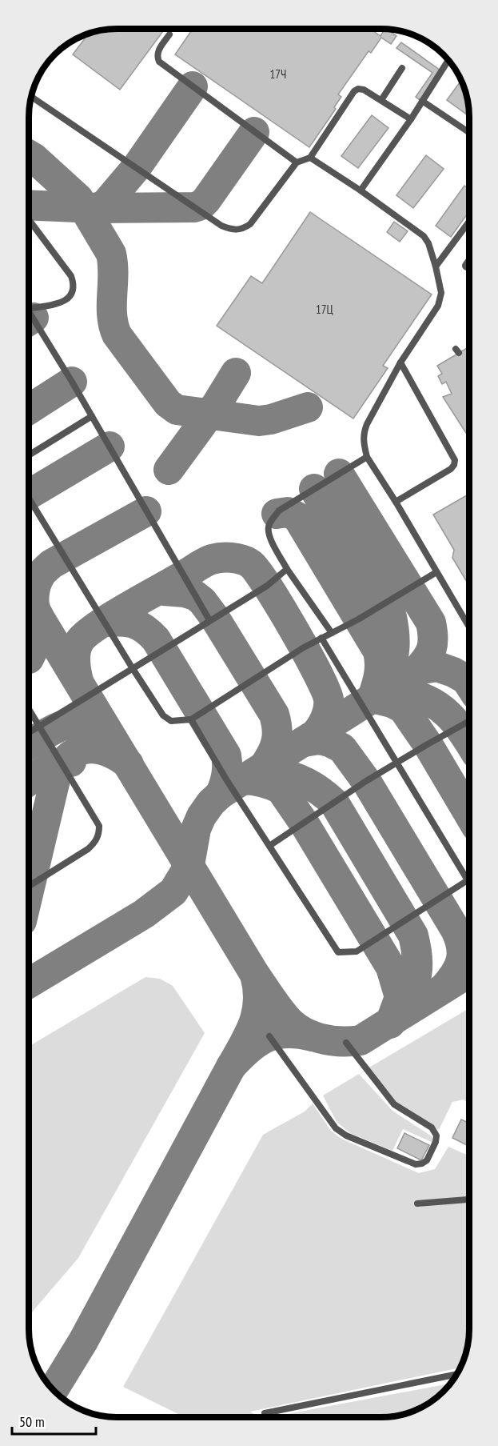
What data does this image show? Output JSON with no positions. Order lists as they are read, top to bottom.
{
  "house_numbers": ["17Ч", "17Ц"],
  "scale_bar": "50 m"
}
